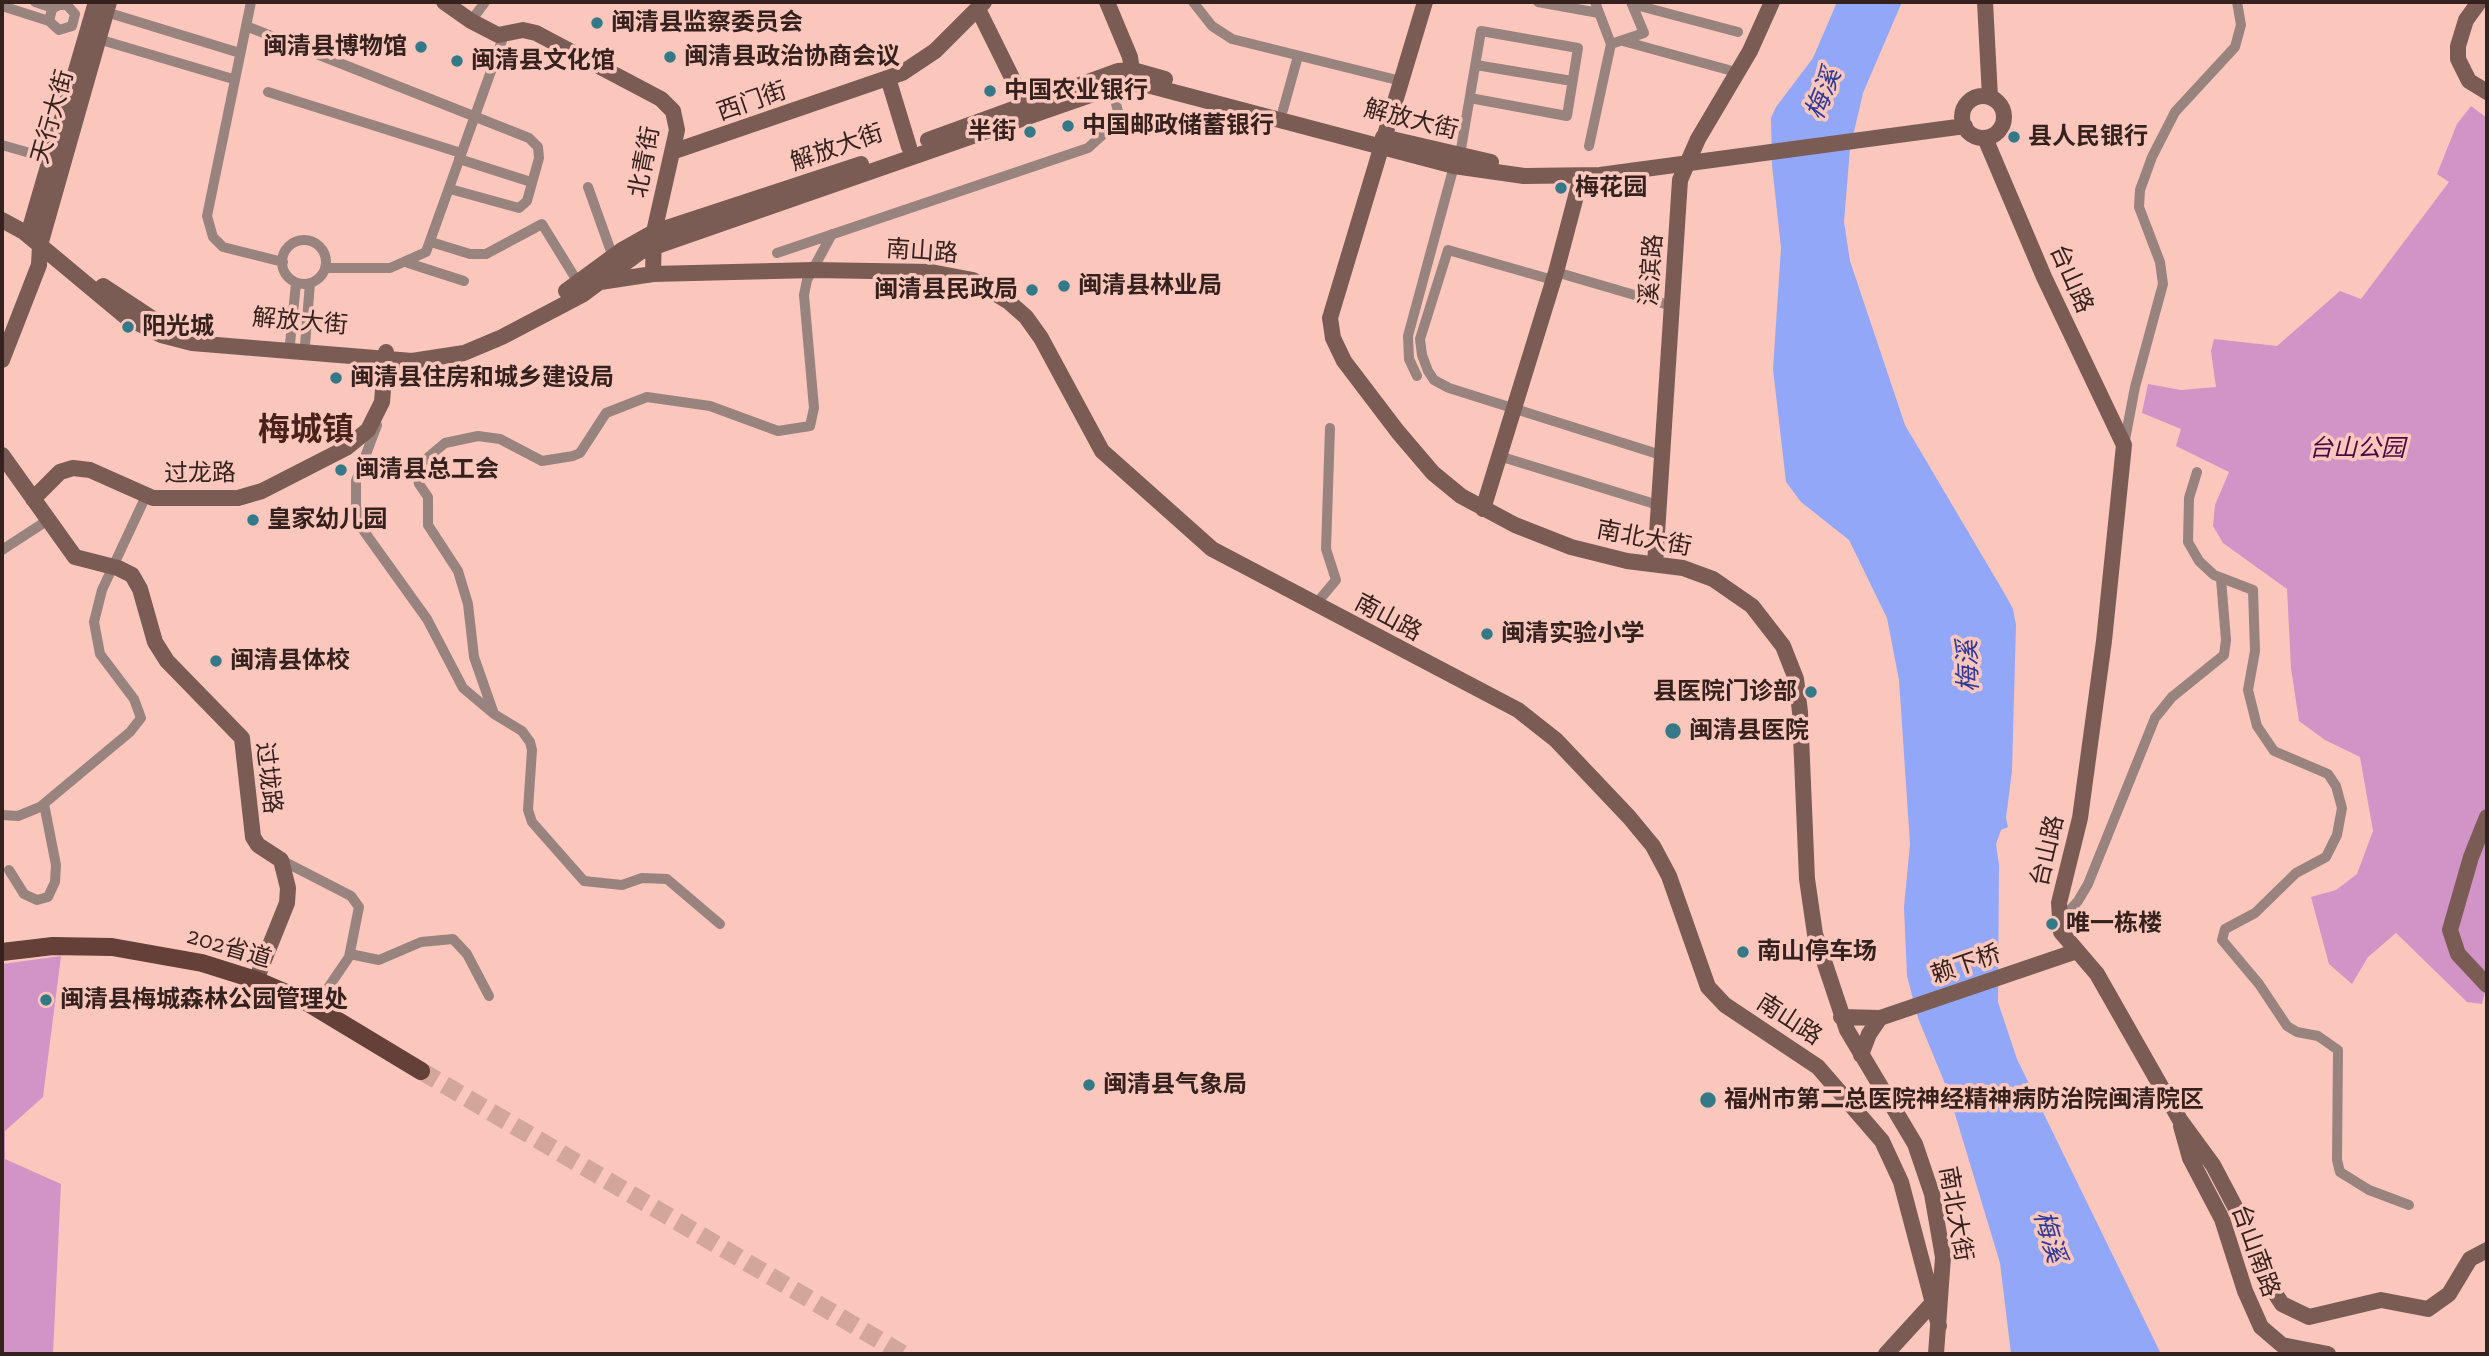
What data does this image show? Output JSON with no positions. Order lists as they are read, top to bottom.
{
  "streets": {
    "main road": ["202省道"],
    "street": [
      "西门街",
      "天行大街",
      "解放大街",
      "北青街",
      "南山路",
      "溪滨路",
      "台山路",
      "过龙路",
      "南北大街",
      "过垅路",
      "赖下桥",
      "台山南路"
    ]
  },
  "crossings": [
    ["西门街", "北青街"],
    ["天行大街", "解放大街"],
    ["解放大街", "北青街"],
    ["解放大街", "南山路"],
    ["解放大街", "溪滨路"],
    ["解放大街", "台山路"],
    ["解放大街", "过龙路"],
    ["解放大街", "南北大街"],
    ["北青街", "南山路"],
    ["南山路", "南北大街"],
    ["溪滨路", "南北大街"],
    ["台山路", "赖下桥"],
    ["台山路", "台山南路"],
    ["过龙路", "过垅路"]
  ],
  "districts": ["梅城镇"],
  "water": ["梅溪"],
  "parks": ["台山公园"],
  "places": [
    "闽清县监察委员会",
    "闽清县博物馆",
    "闽清县政治协商会议",
    "闽清县文化馆",
    "中国农业银行",
    "中国邮政储蓄银行",
    "半街",
    "县人民银行",
    "梅花园",
    "闽清县林业局",
    "闽清县民政局",
    "阳光城",
    "闽清县住房和城乡建设局",
    "闽清县总工会",
    "皇家幼儿园",
    "闽清实验小学",
    "闽清县体校",
    "县医院门诊部",
    "闽清县医院",
    "唯一栋楼",
    "南山停车场",
    "闽清县梅城森林公园管理处",
    "闽清县气象局",
    "福州市第二总医院神经精神病防治院闽清院区"
  ]
}
